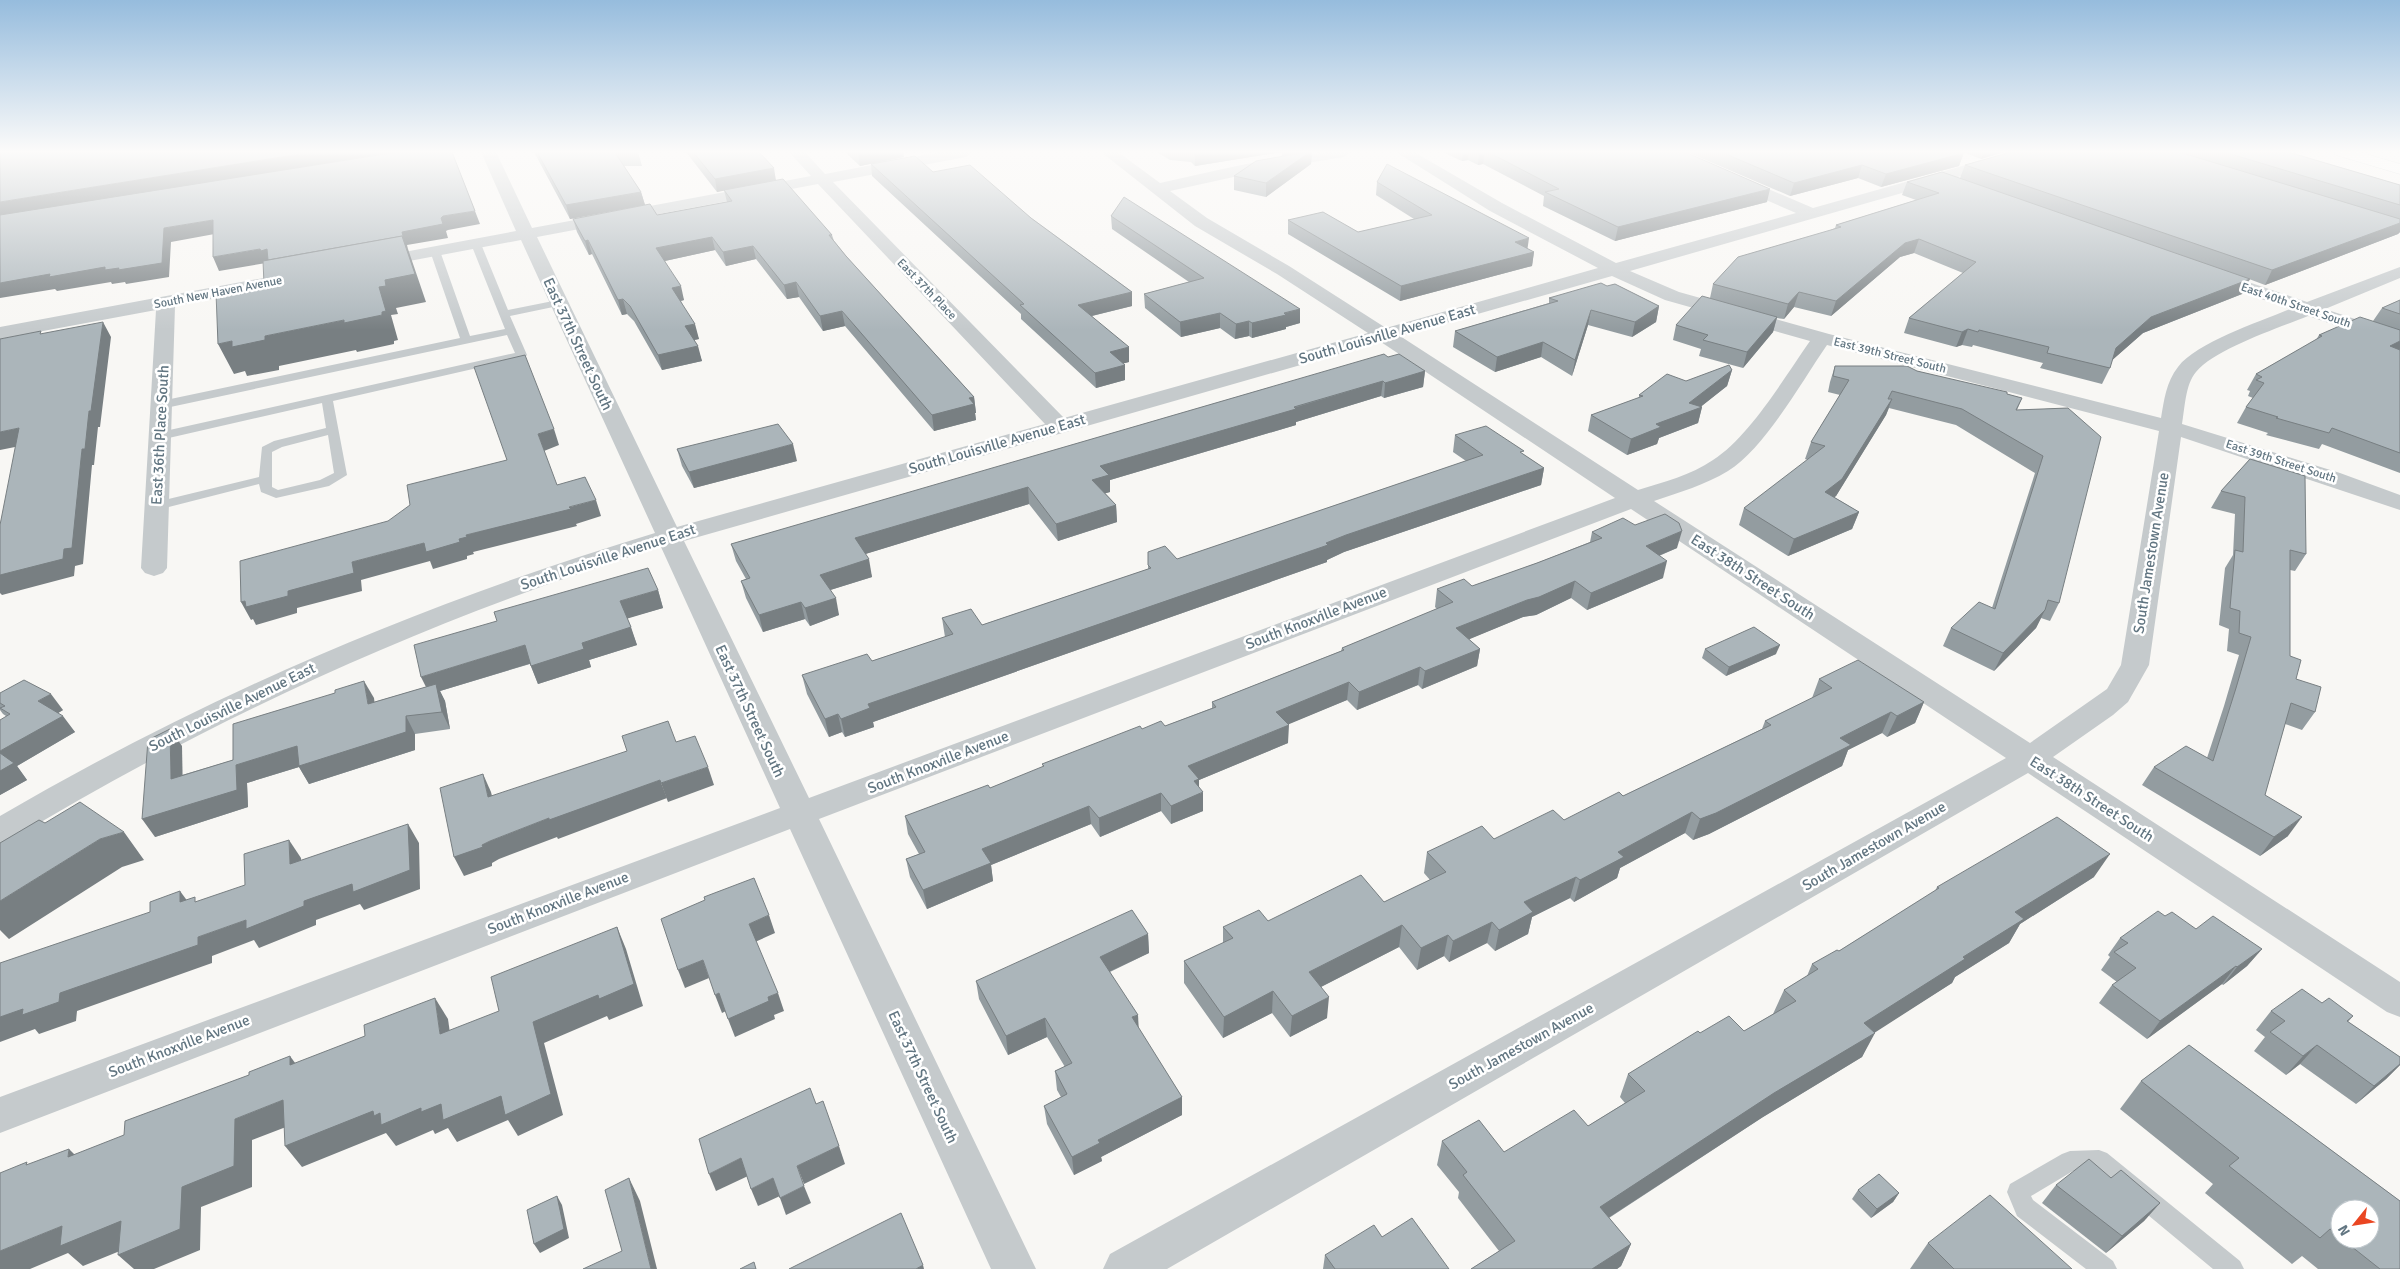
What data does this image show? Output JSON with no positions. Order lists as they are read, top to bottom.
{
  "streets": {
    "street": [
      "East 37th Place",
      "South New Haven Avenue",
      "East 40th Street South",
      "South Louisville Avenue East",
      "East 37th Street South",
      "East 39th Street South",
      "East 36th Place South",
      "South Jamestown Avenue",
      "East 38th Street South",
      "South Knoxville Avenue"
    ]
  },
  "crossings": [
    ["East 37th Place", "South Louisville Avenue East"],
    ["South New Haven Avenue", "East 36th Place South"],
    ["East 40th Street South", "South Jamestown Avenue"],
    ["South Louisville Avenue East", "East 37th Street South"],
    ["South Louisville Avenue East", "East 39th Street South"],
    ["South Louisville Avenue East", "East 38th Street South"],
    ["East 37th Street South", "South Knoxville Avenue"],
    ["East 39th Street South", "South Jamestown Avenue"],
    ["East 39th Street South", "South Knoxville Avenue"],
    ["South Jamestown Avenue", "East 38th Street South"],
    ["East 38th Street South", "South Knoxville Avenue"]
  ],
  "north": "bottom left"
}
